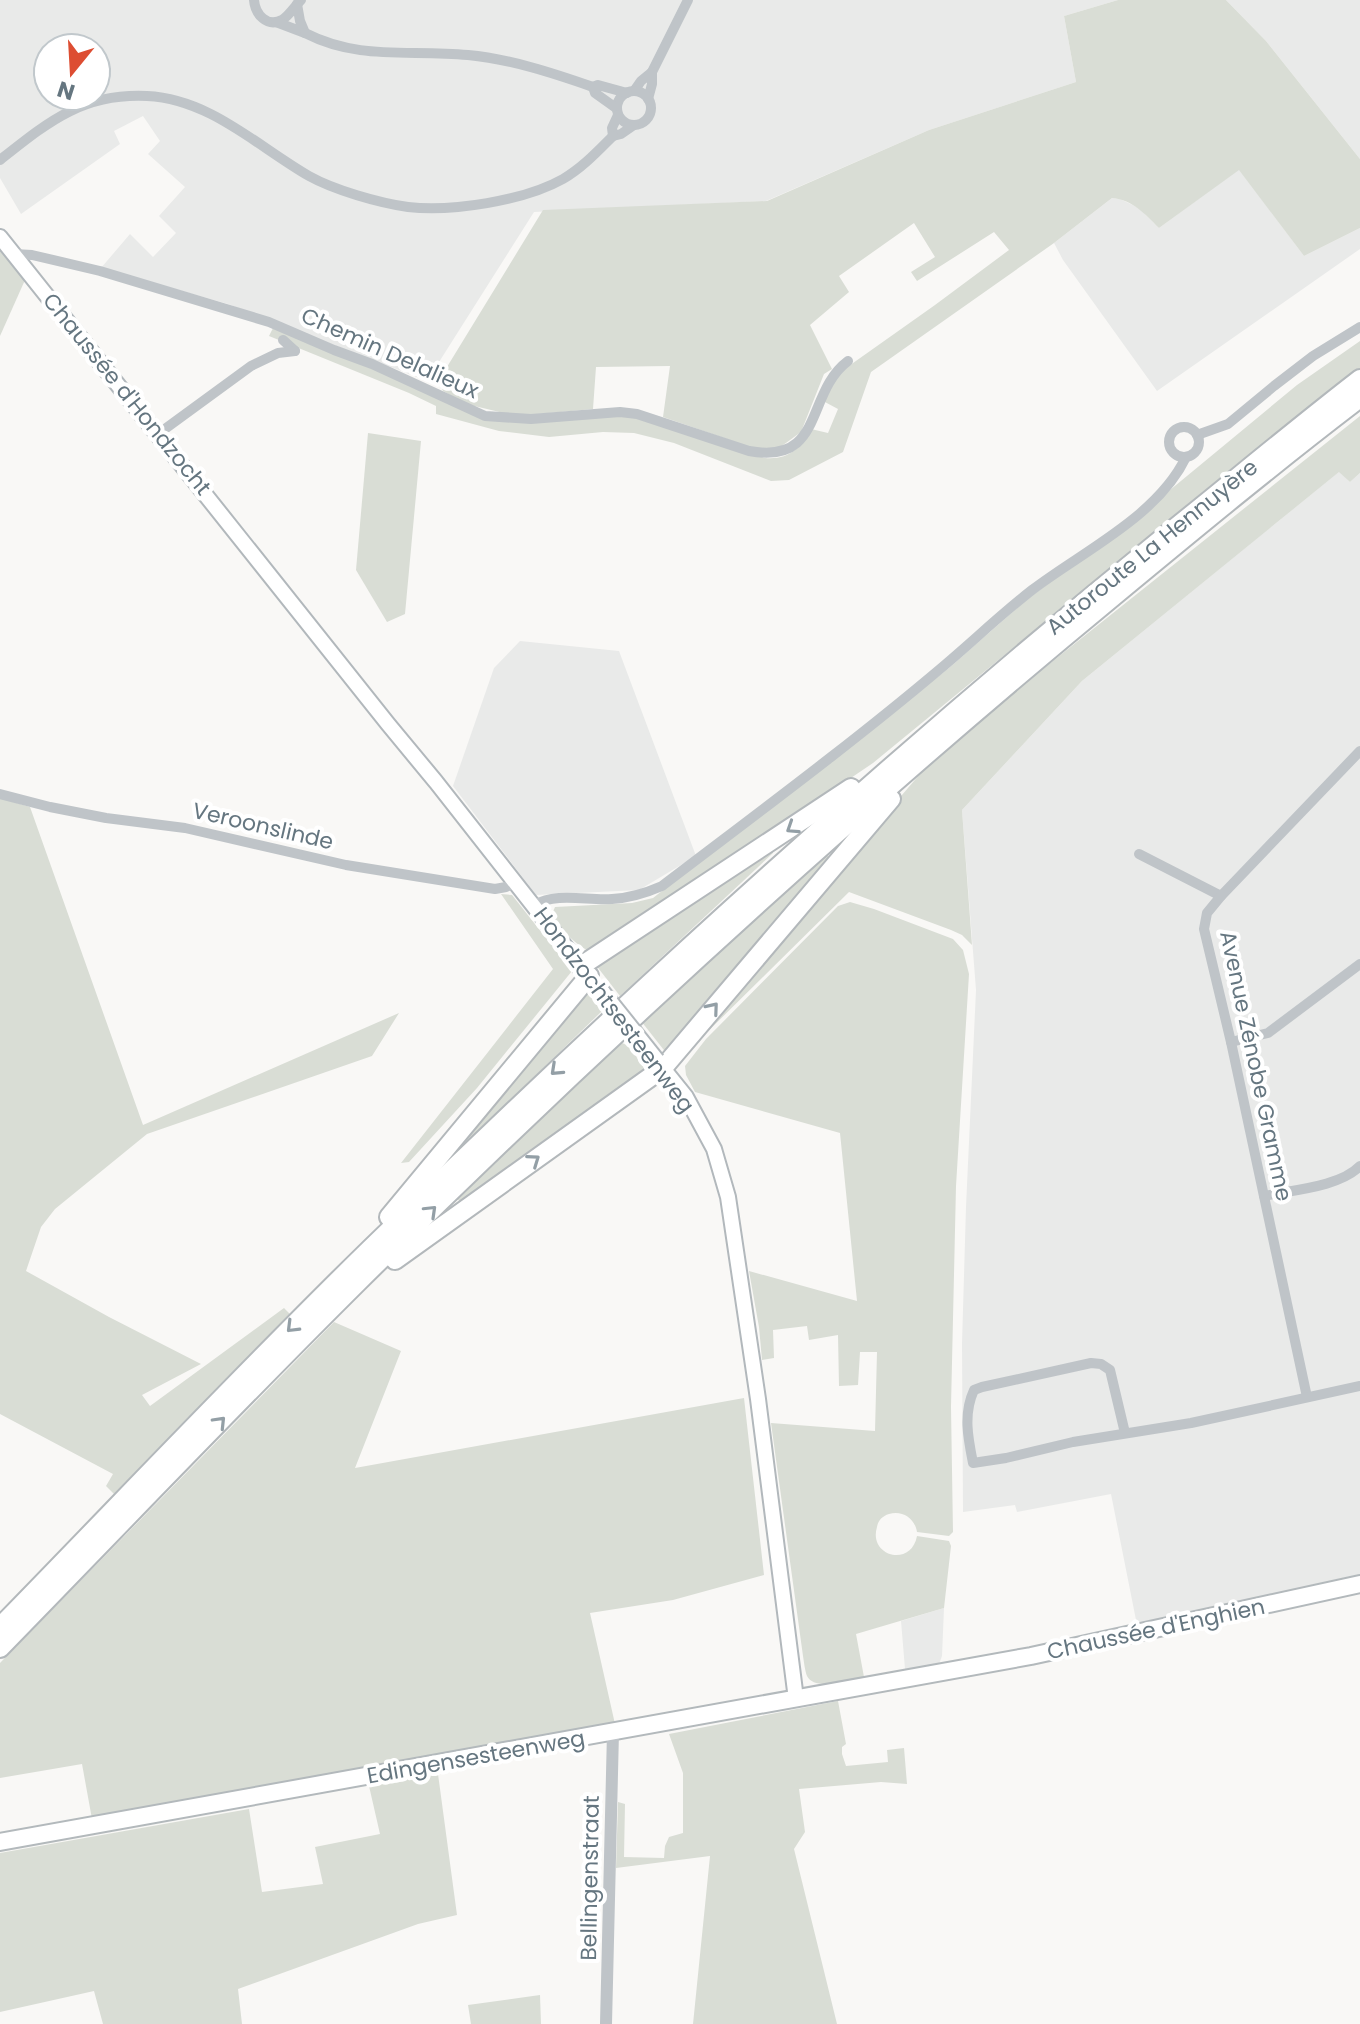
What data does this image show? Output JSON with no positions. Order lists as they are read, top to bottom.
{
  "streets": {
    "highway": ["Autoroute La Hennuyère"],
    "main road": [
      "Chaussée d'Hondzocht",
      "Hondzochtsesteenweg",
      "Chaussée d'Enghien",
      "Edingensesteenweg"
    ],
    "street": [
      "Chemin Delalieux",
      "Veroonslinde",
      "Avenue Zénobe Gramme",
      "Bellingenstraat"
    ]
  },
  "crossings": [
    ["Chemin Delalieux", "Chaussée d'Hondzocht"],
    ["Chaussée d'Hondzocht", "Hondzochtsesteenweg"],
    ["Veroonslinde", "Hondzochtsesteenweg"],
    ["Hondzochtsesteenweg", "Edingensesteenweg"],
    ["Chaussée d'Enghien", "Edingensesteenweg"],
    ["Edingensesteenweg", "Bellingenstraat"]
  ],
  "north": "bottom"
}
